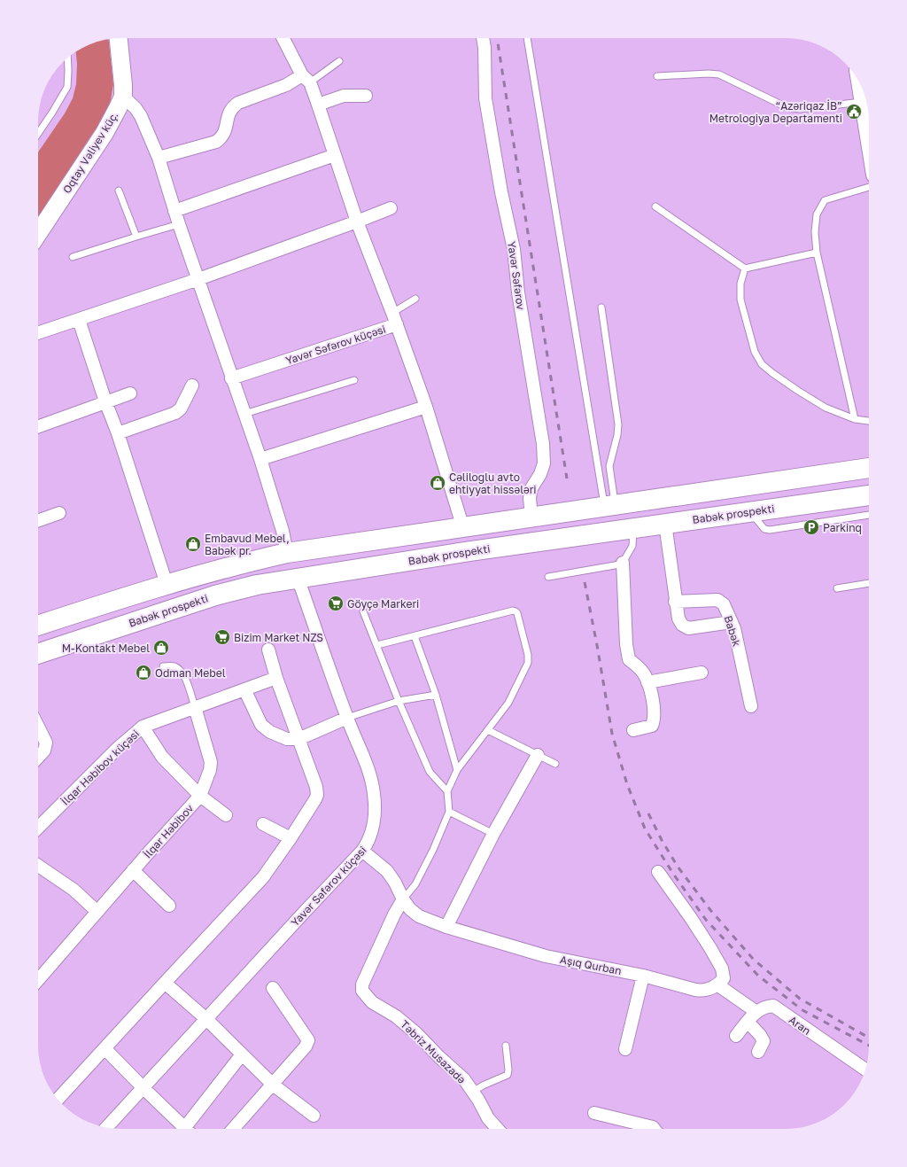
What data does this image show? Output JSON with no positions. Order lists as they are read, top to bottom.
{
  "streets": {
    "main road": ["Babək prospekti"],
    "street": [
      "Oqtay Vəliyev küç.",
      "Yavər Səfərov",
      "Yavər Səfərov küçəsi",
      "Babək",
      "İlqar Həbibov küçəsi",
      "İlqar Həbibov",
      "Aşıq Qurban",
      "Aran",
      "Təbriz Musazadə"
    ]
  },
  "crossings": [
    ["Yavər Səfərov küçəsi", "Babək prospekti"],
    ["Yavər Səfərov küçəsi", "Aşıq Qurban"],
    ["İlqar Həbibov küçəsi", "İlqar Həbibov"],
    ["Aşıq Qurban", "Təbriz Musazadə"]
  ],
  "places": {
    "public building": ["“Azəriqaz İB” Metrologiya Departamenti"],
    "shop": [
      "Cəliloğlu avto ehtiyyat hissələri",
      "Embavud Mebel, Babək pr.",
      "M-Kontakt Mebel",
      "Odman Mebel"
    ],
    "parking": ["Parkinq"],
    "supermarket": ["Göyçə Markeri", "Bizim Market NZS"]
  }
}
